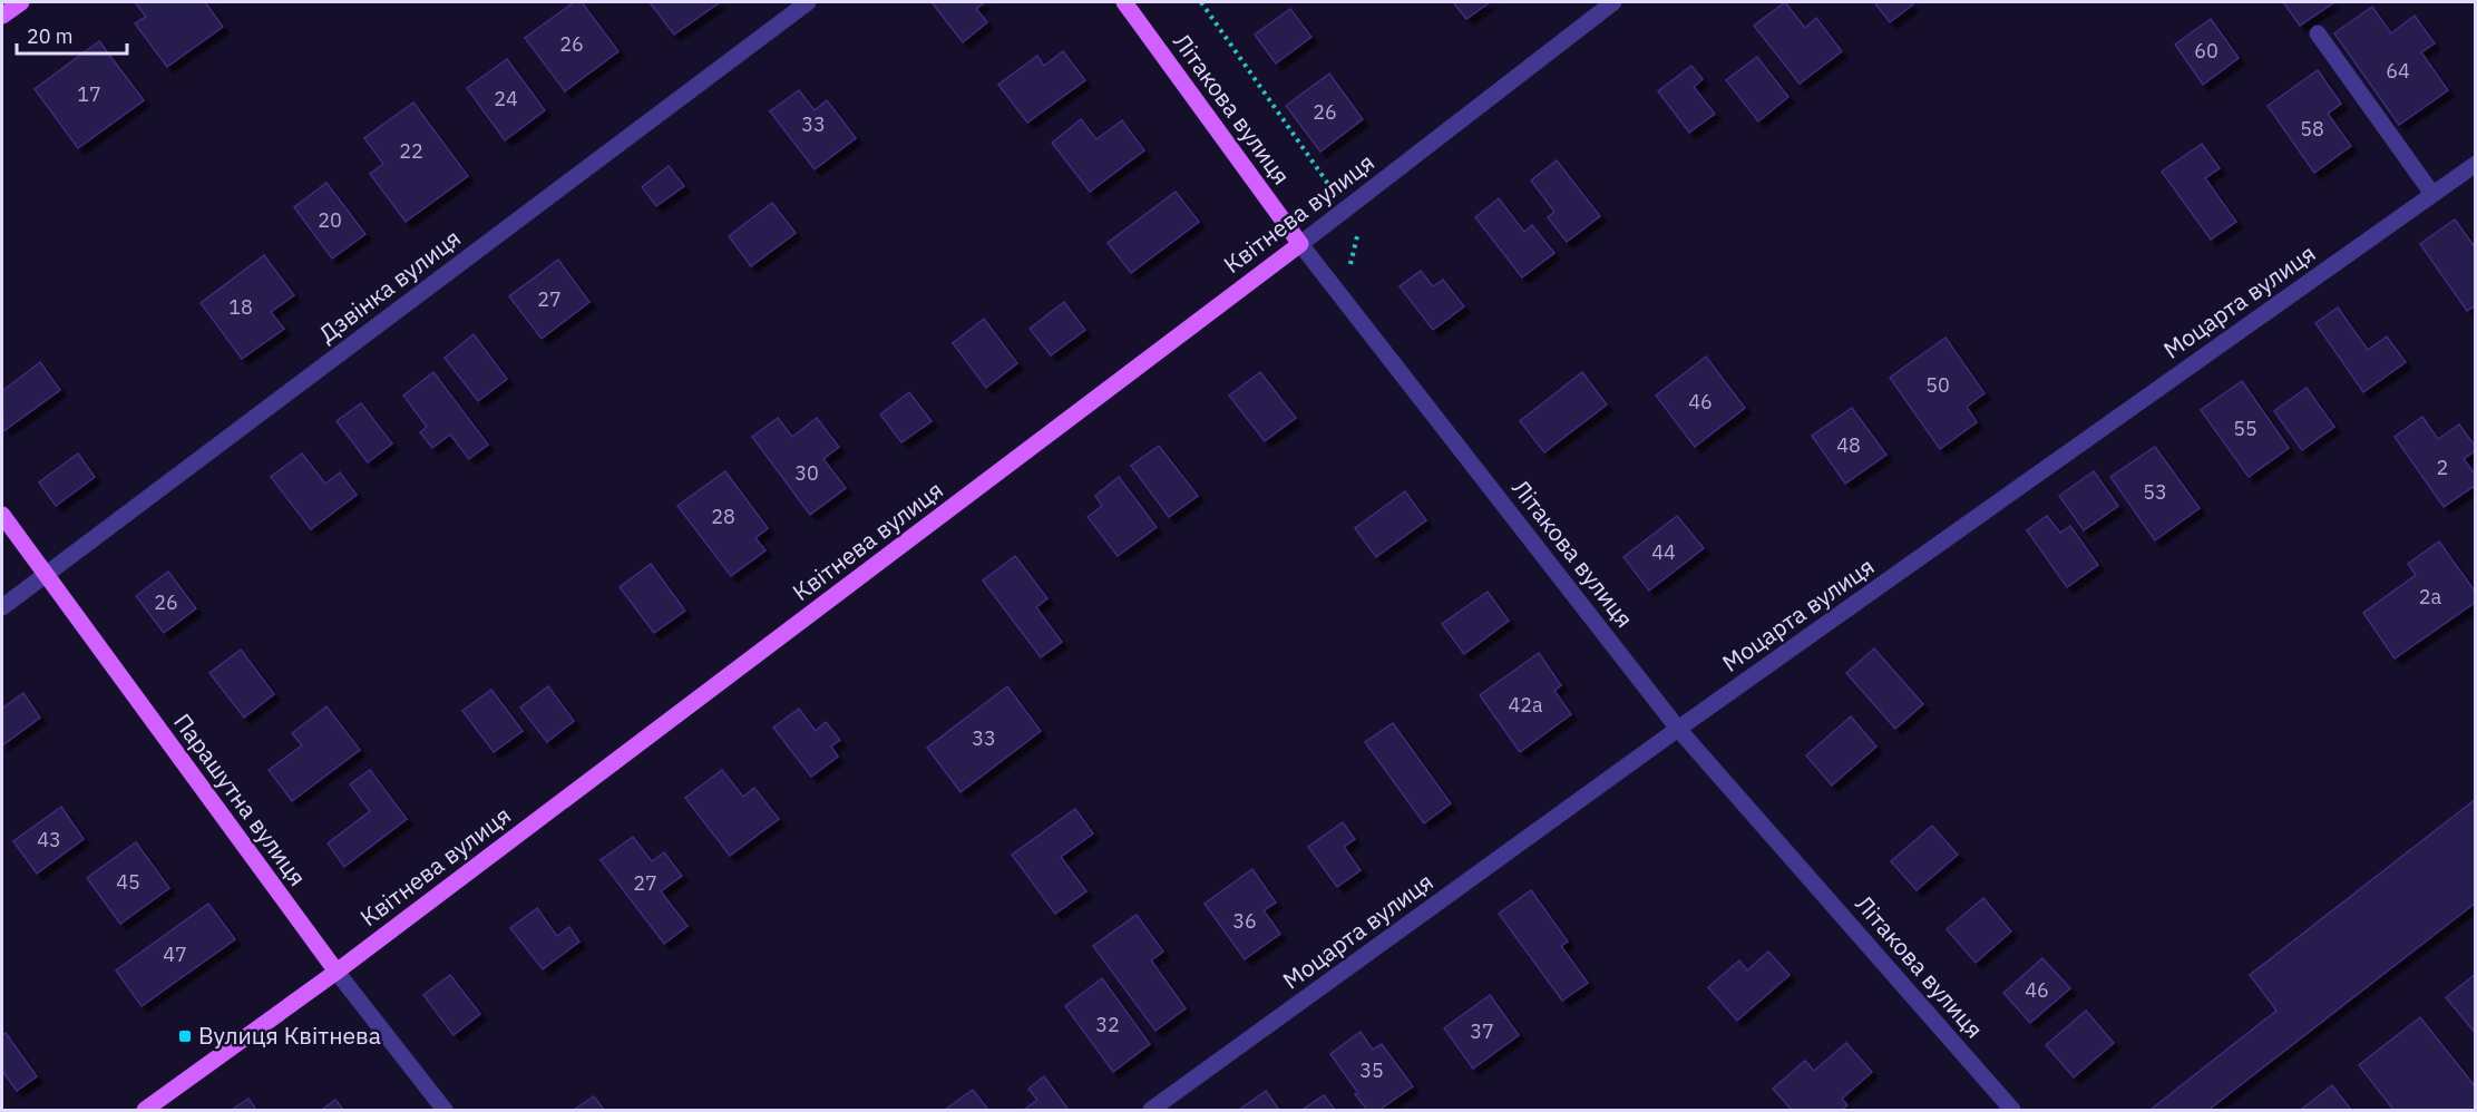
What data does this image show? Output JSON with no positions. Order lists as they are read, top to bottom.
{
  "streets": {
    "main road": ["Літакова вулиця", "Квітнева вулиця", "Парашутна вулиця"],
    "street": ["Дзвінка вулиця", "Моцарта вулиця"]
  },
  "crossings": [
    ["Літакова вулиця", "Квітнева вулиця"],
    ["Літакова вулиця", "Моцарта вулиця"],
    ["Квітнева вулиця", "Парашутна вулиця"],
    ["Дзвінка вулиця", "Парашутна вулиця"]
  ],
  "places": {
    "transit": ["Вулиця Квітнева"]
  },
  "house_numbers": [
    "26",
    "60",
    "64",
    "17",
    "24",
    "26",
    "33",
    "58",
    "22",
    "20",
    "27",
    "18",
    "50",
    "46",
    "55",
    "48",
    "2",
    "30",
    "53",
    "28",
    "44",
    "2а",
    "26",
    "42а",
    "33",
    "43",
    "45",
    "27",
    "36",
    "47",
    "46",
    "32",
    "37",
    "35"
  ],
  "scale_bar": "20 m"
}
